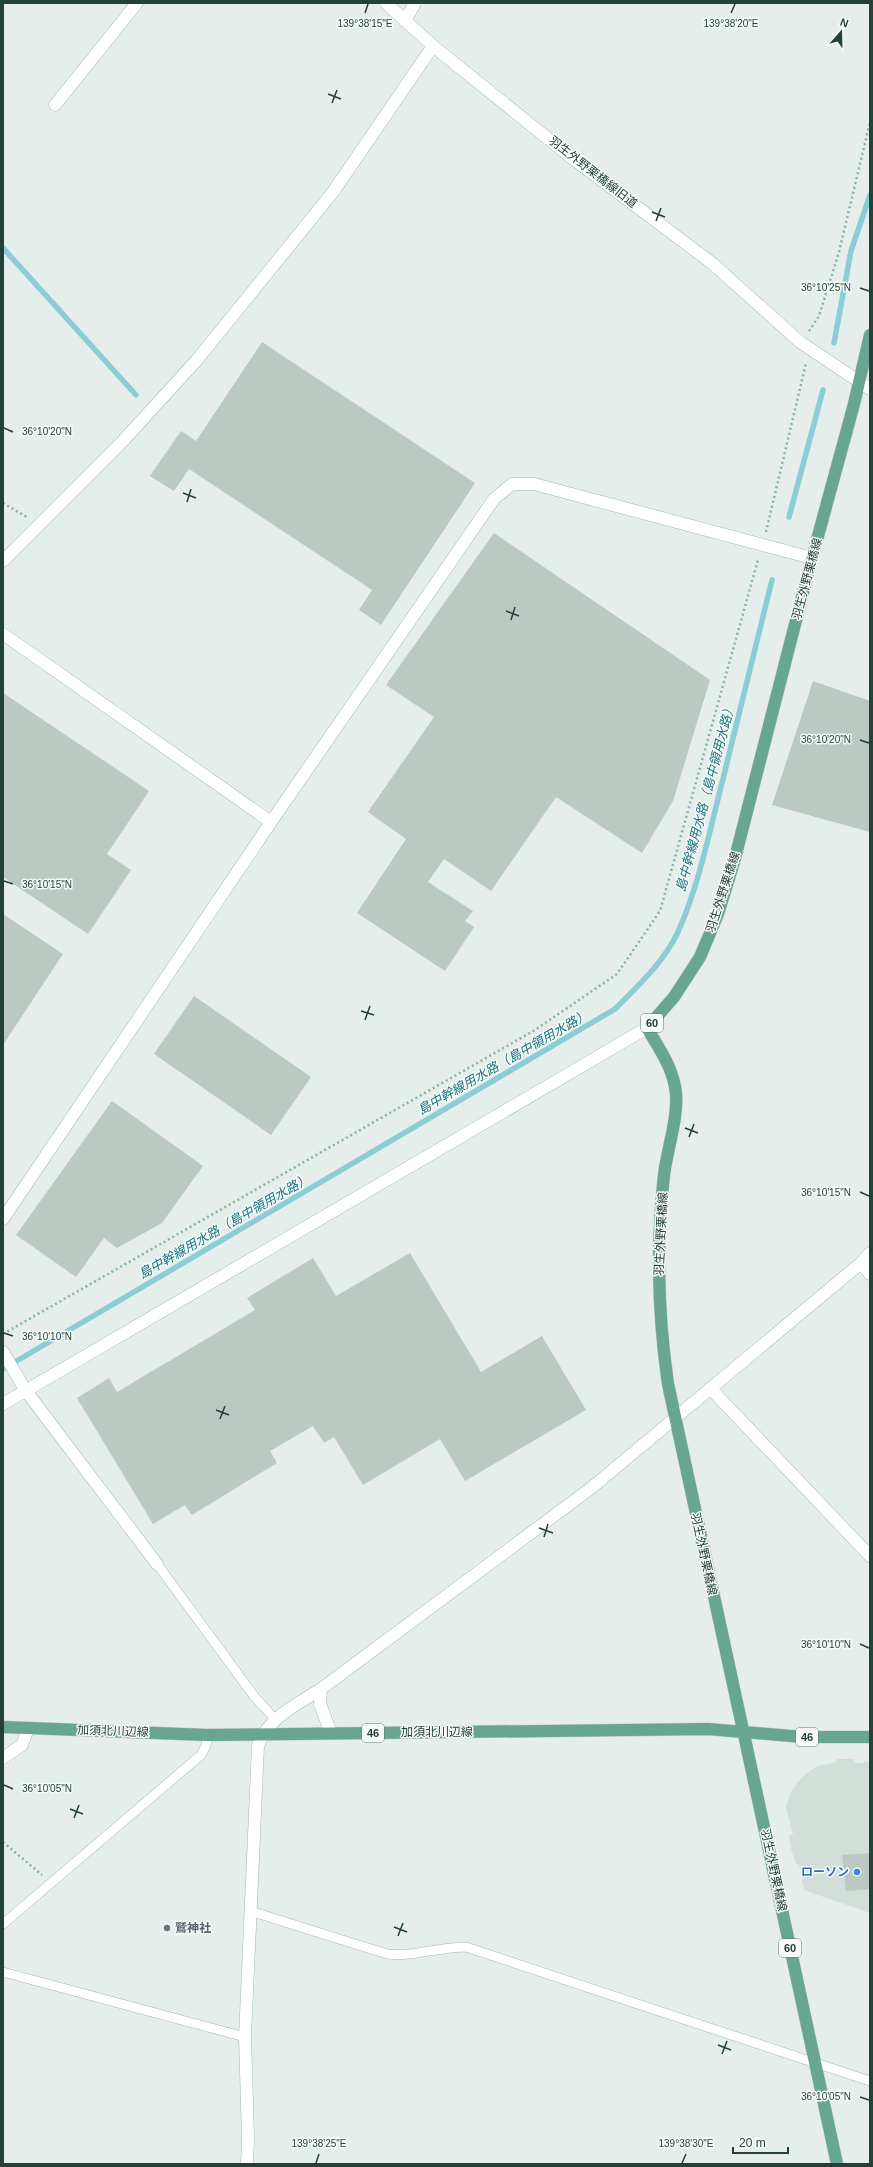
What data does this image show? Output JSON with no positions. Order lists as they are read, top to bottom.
{
  "streets": {
    "main road": [
      "羽生外野栗橋線",
      "60",
      "加須北川辺線",
      "46"
    ],
    "street": ["羽生外野栗橋線旧道"]
  },
  "crossings": [
    ["羽生外野栗橋線旧道", "羽生外野栗橋線"],
    ["羽生外野栗橋線", "加須北川辺線"]
  ],
  "water": ["島中幹線用水路（島中領用水路）"],
  "places": ["ローソン", "鷲神社"],
  "scale_bar": "20 m",
  "north": "top",
  "coordinates": [
    "139°38'15\"E",
    "139°38'20\"E",
    "36°10'25\"N",
    "36°10'20\"N",
    "36°10'15\"N",
    "36°10'10\"N",
    "36°10'05\"N",
    "139°38'25\"E",
    "139°38'30\"E"
  ]
}
